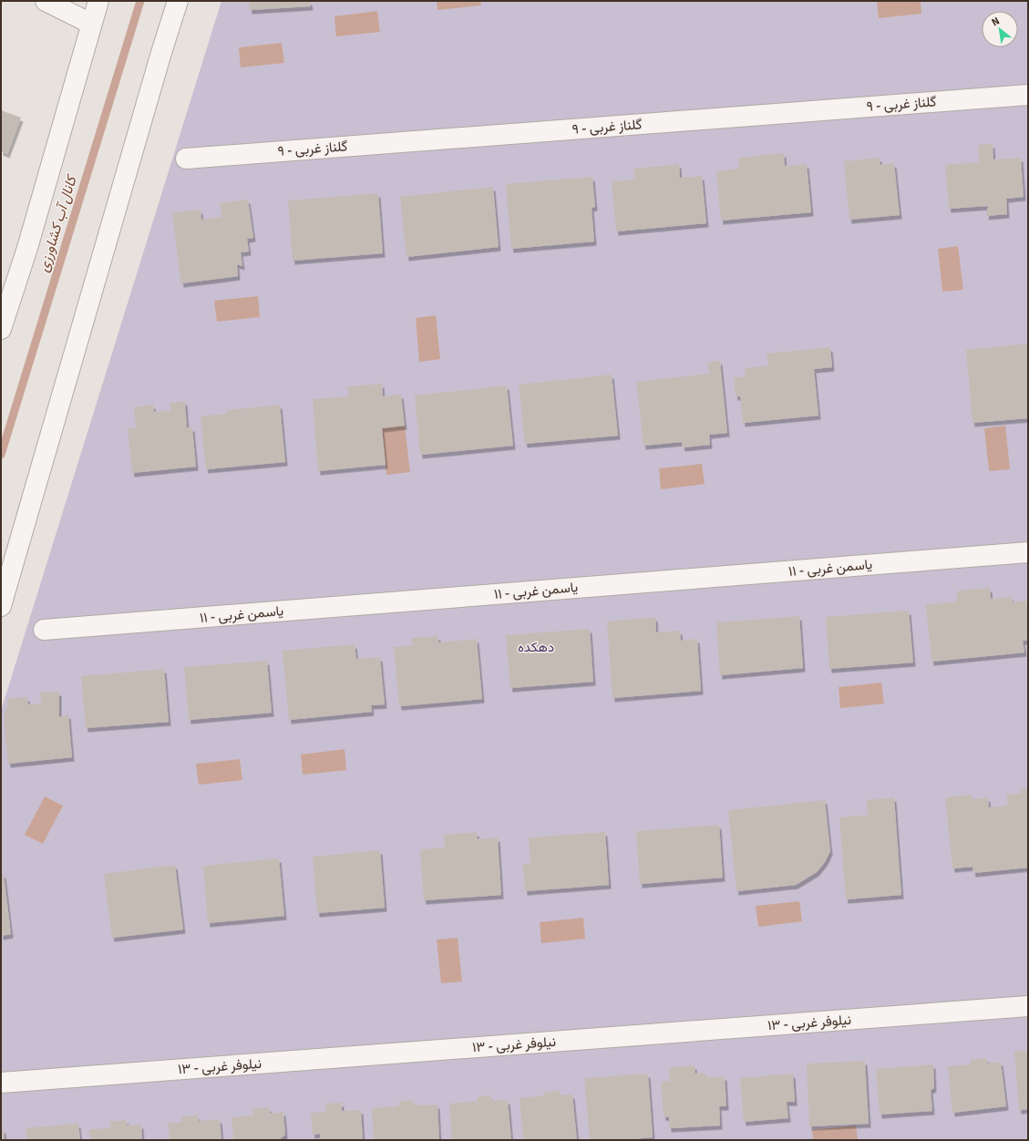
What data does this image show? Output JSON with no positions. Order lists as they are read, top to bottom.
{
  "streets": {
    "street": ["گلناز غربی - ۹", "یاسمن غربی - ۱۱", "نیلوفر غربی - ۱۳"]
  },
  "water": ["کانال آب کشاورزی"],
  "parks": ["دهکده"],
  "north": "top left"
}
